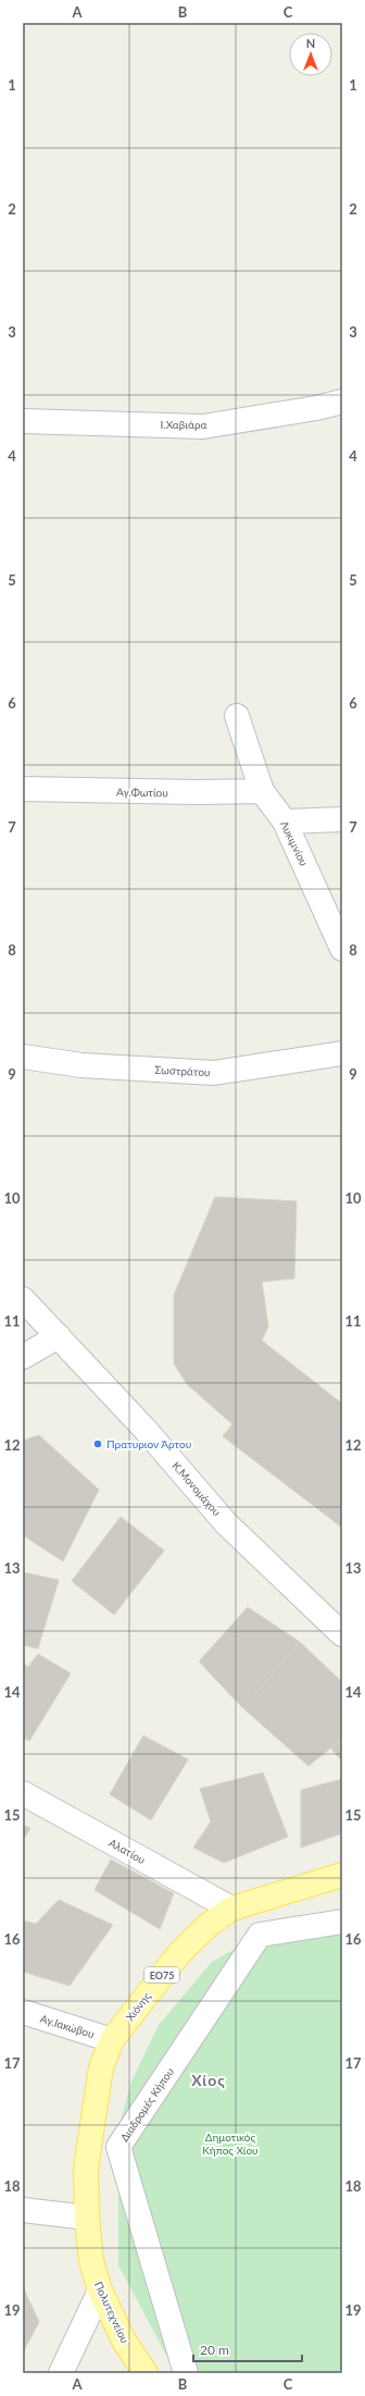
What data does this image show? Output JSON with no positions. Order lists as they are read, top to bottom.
{
  "streets": {
    "main road": ["ΕΟ75", "Χιόνης", "Πολυτεχνείου"],
    "street": [
      "Ι.Χαβιάρα",
      "Αγ.Φωτίου",
      "Λυκιμνίου",
      "Σωστράτου",
      "Κ.Μονομάχου",
      "Αλατίου",
      "Αγ.Ιακώβου",
      "Διαδρομές Κήπου"
    ]
  },
  "crossings": [
    ["Αγ.Φωτίου", "Λυκιμνίου"],
    ["Αλατίου", "Χιόνης"],
    ["Χιόνης", "Αγ.Ιακώβου"],
    ["Χιόνης", "Πολυτεχνείου"]
  ],
  "districts": ["Χίος"],
  "parks": ["Δημοτικός Κήπος Χίου"],
  "places": ["Πρατυριον Άρτου"],
  "scale_bar": "20 m",
  "north": "top",
  "grid": {
    "columns": ["A", "B", "C"],
    "rows": [
      "1",
      "2",
      "3",
      "4",
      "5",
      "6",
      "7",
      "8",
      "9",
      "10",
      "11",
      "12",
      "13",
      "14",
      "15",
      "16",
      "17",
      "18",
      "19"
    ]
  }
}
